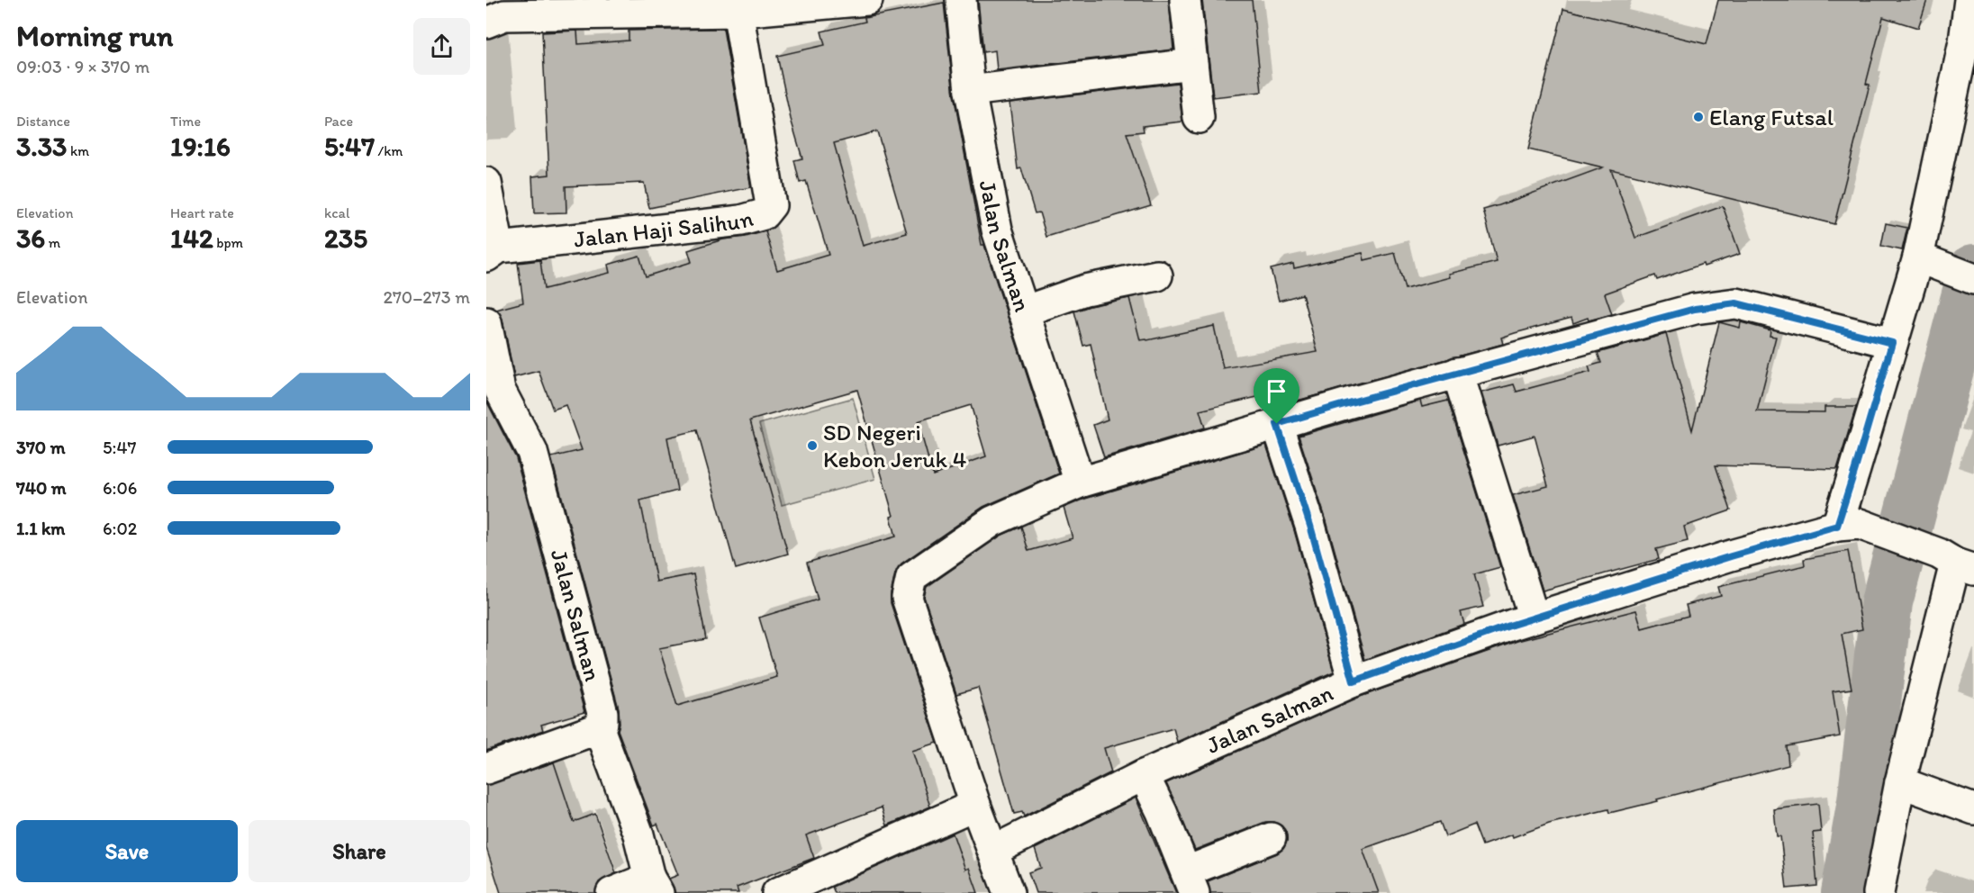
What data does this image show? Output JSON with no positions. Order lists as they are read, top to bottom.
{
  "streets": {
    "street": ["Jalan Haji Salihun", "Jalan Salman"]
  },
  "places": ["Elang Futsal", "SD Negeri Kebon Jeruk 4"],
  "page": {
    "heading": ["Morning run", "09:03 · 9 × 370 m"],
    "stats": [
      ["Distance", "3.33 km"],
      ["Time", "19:16"],
      ["Pace", "5:47 /km"],
      ["Elevation", "36 m"],
      ["Heart rate", "142 bpm"],
      ["kcal", "235"]
    ],
    "chart": ["Elevation", "270–273 m"],
    "list": [
      {
        "name": "370 m",
        "note": "5:47"
      },
      {
        "name": "740 m",
        "note": "6:06"
      },
      {
        "name": "1.1 km",
        "note": "6:02"
      }
    ],
    "buttons": ["Save", "Share"]
  }
}
